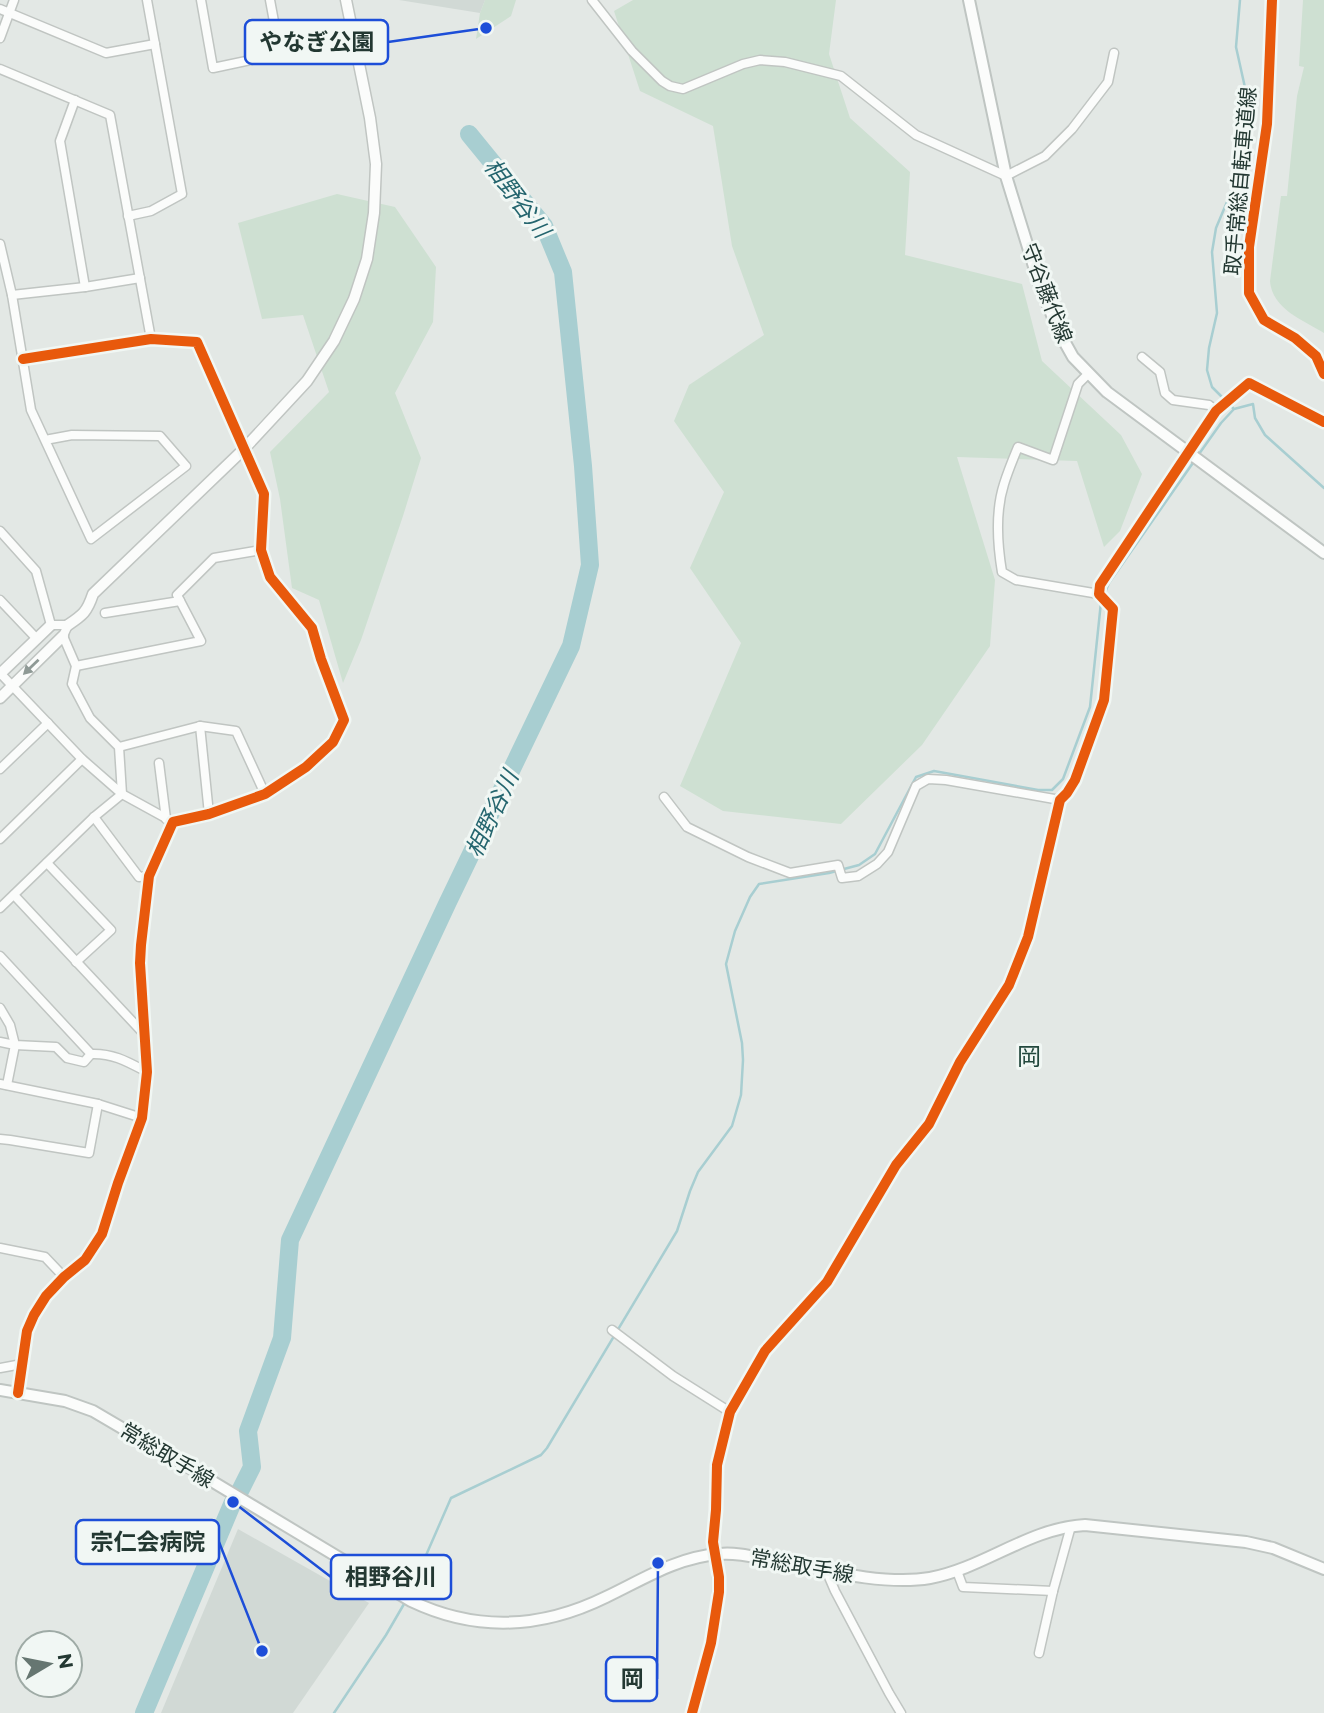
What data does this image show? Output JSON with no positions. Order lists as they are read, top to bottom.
{
  "streets": {
    "main road": ["守谷藤代線", "常総取手線"],
    "cycle path": ["取手常総自転車道線"]
  },
  "districts": ["岡"],
  "water": ["相野谷川"],
  "places": [
    "やなぎ公園",
    "相野谷川",
    "岡",
    "宗仁会病院"
  ],
  "north": "right"
}
